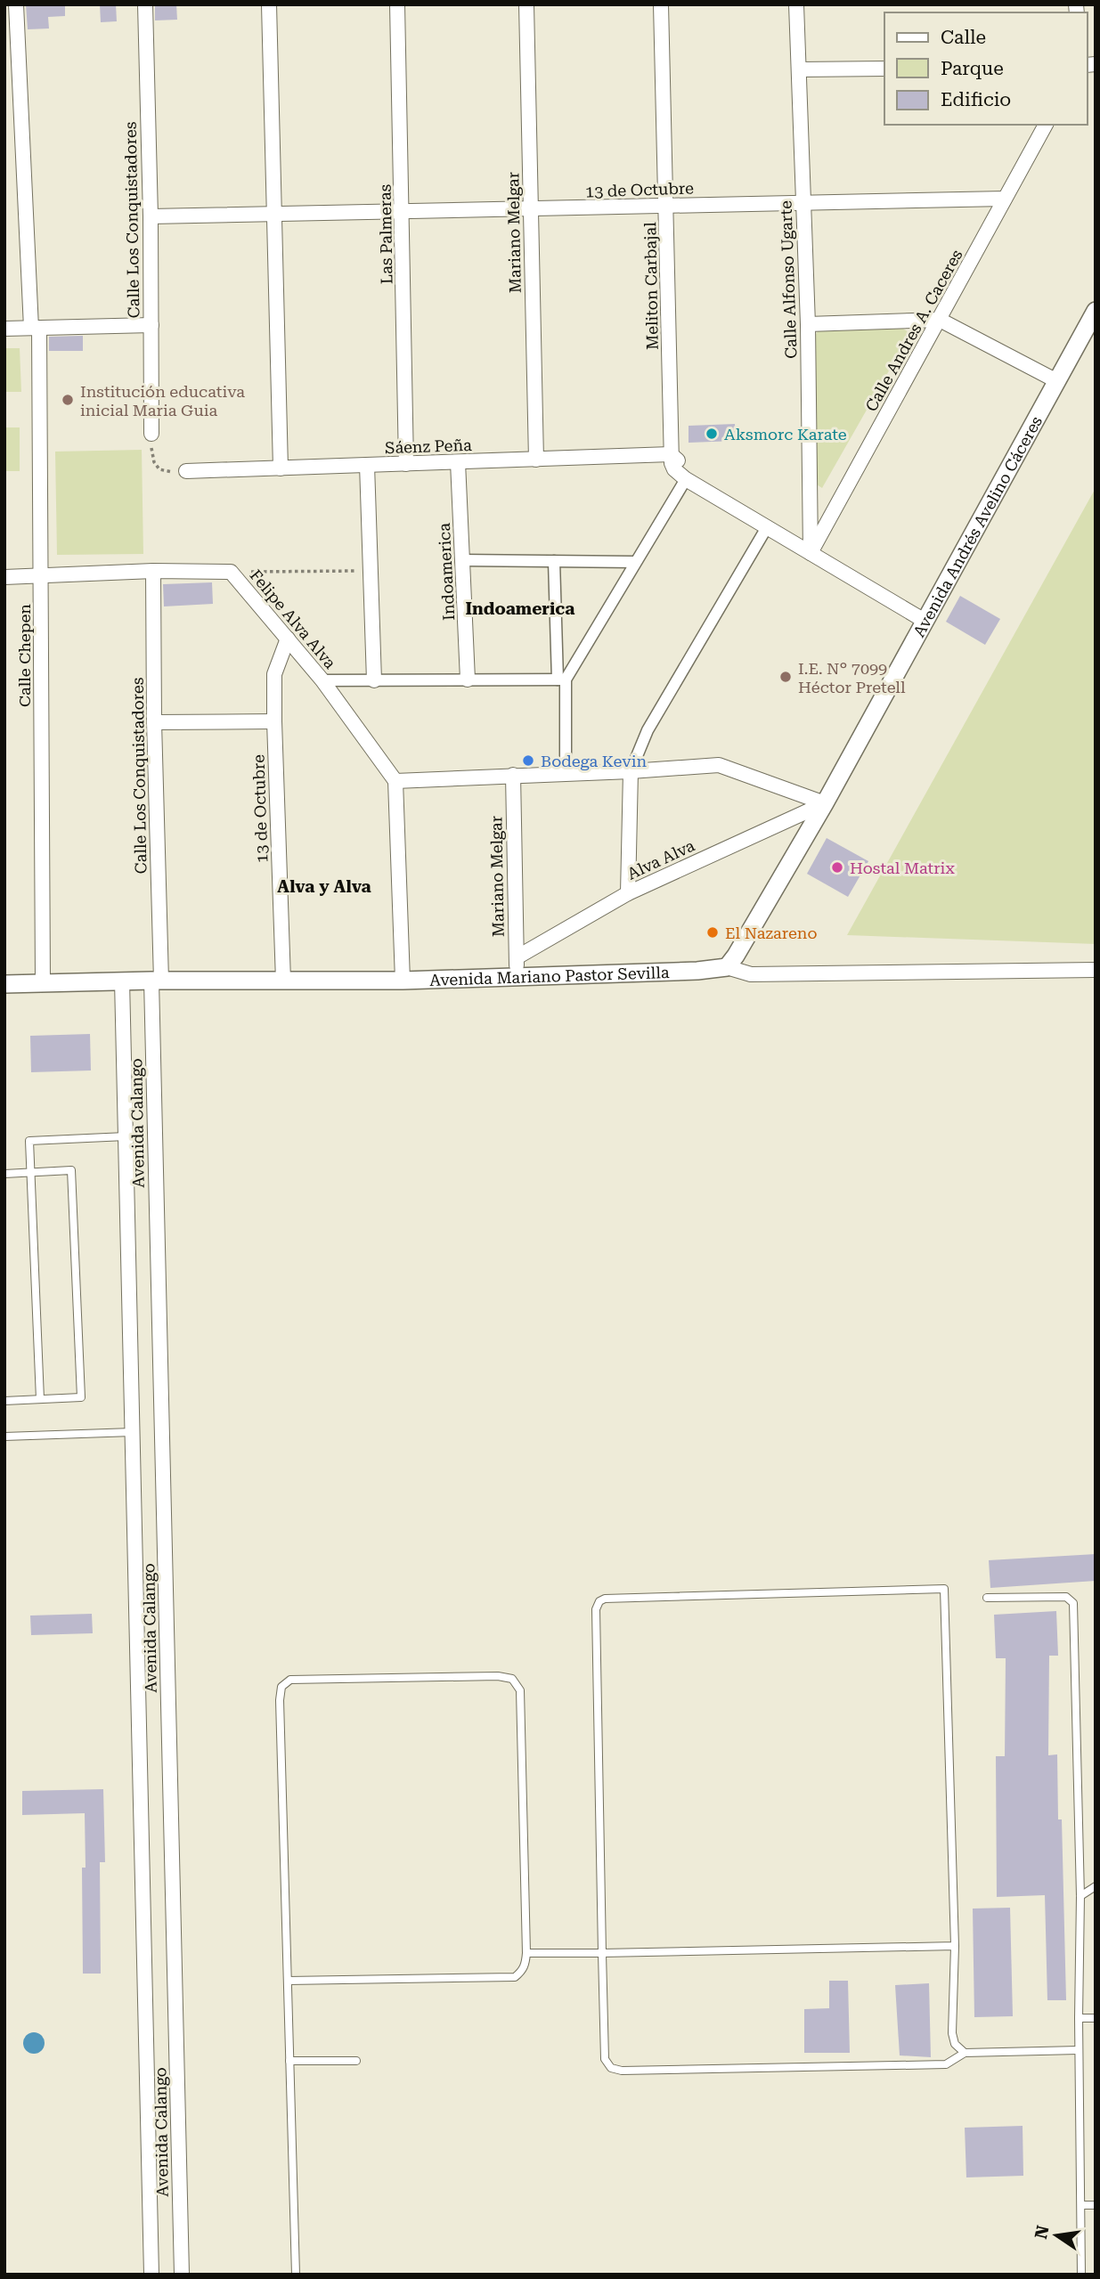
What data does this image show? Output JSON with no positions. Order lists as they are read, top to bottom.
{
  "streets": {
    "street": [
      "13 de Octubre",
      "Calle Los Conquistadores",
      "Mariano Melgar",
      "Las Palmeras",
      "Calle Alfonso Ugarte",
      "Meliton Carbajal",
      "Calle Andres A. Caceres",
      "Sáenz Peña",
      "Avenida Andrés Avelino Cáceres",
      "Indoamerica",
      "Felipe Alva Alva",
      "Calle Chepen",
      "Alva Alva",
      "Avenida Mariano Pastor Sevilla",
      "Avenida Calango"
    ]
  },
  "crossings": [
    ["13 de Octubre", "Calle Los Conquistadores"],
    ["13 de Octubre", "Mariano Melgar"],
    ["13 de Octubre", "Las Palmeras"],
    ["13 de Octubre", "Calle Alfonso Ugarte"],
    ["13 de Octubre", "Meliton Carbajal"],
    ["13 de Octubre", "Calle Andres A. Caceres"],
    ["13 de Octubre", "Felipe Alva Alva"],
    ["13 de Octubre", "Avenida Mariano Pastor Sevilla"],
    ["Calle Los Conquistadores", "Felipe Alva Alva"],
    ["Calle Los Conquistadores", "Avenida Mariano Pastor Sevilla"],
    ["Calle Los Conquistadores", "Avenida Calango"],
    ["Mariano Melgar", "Sáenz Peña"],
    ["Mariano Melgar", "Alva Alva"],
    ["Mariano Melgar", "Avenida Mariano Pastor Sevilla"],
    ["Las Palmeras", "Sáenz Peña"],
    ["Calle Alfonso Ugarte", "Calle Andres A. Caceres"],
    ["Meliton Carbajal", "Sáenz Peña"],
    ["Sáenz Peña", "Indoamerica"],
    ["Avenida Andrés Avelino Cáceres", "Alva Alva"],
    ["Avenida Andrés Avelino Cáceres", "Avenida Mariano Pastor Sevilla"],
    ["Felipe Alva Alva", "Calle Chepen"],
    ["Calle Chepen", "Avenida Mariano Pastor Sevilla"],
    ["Avenida Mariano Pastor Sevilla", "Avenida Calango"]
  ],
  "districts": ["Indoamerica", "Alva y Alva"],
  "places": [
    "Institución educativa inicial Maria Guia",
    "Aksmorc Karate",
    "I.E. N° 7099 Héctor Pretell",
    "Bodega Kevin",
    "Hostal Matrix",
    "El Nazareno"
  ],
  "legend": ["Calle", "Parque", "Edificio"],
  "north": "left"
}
